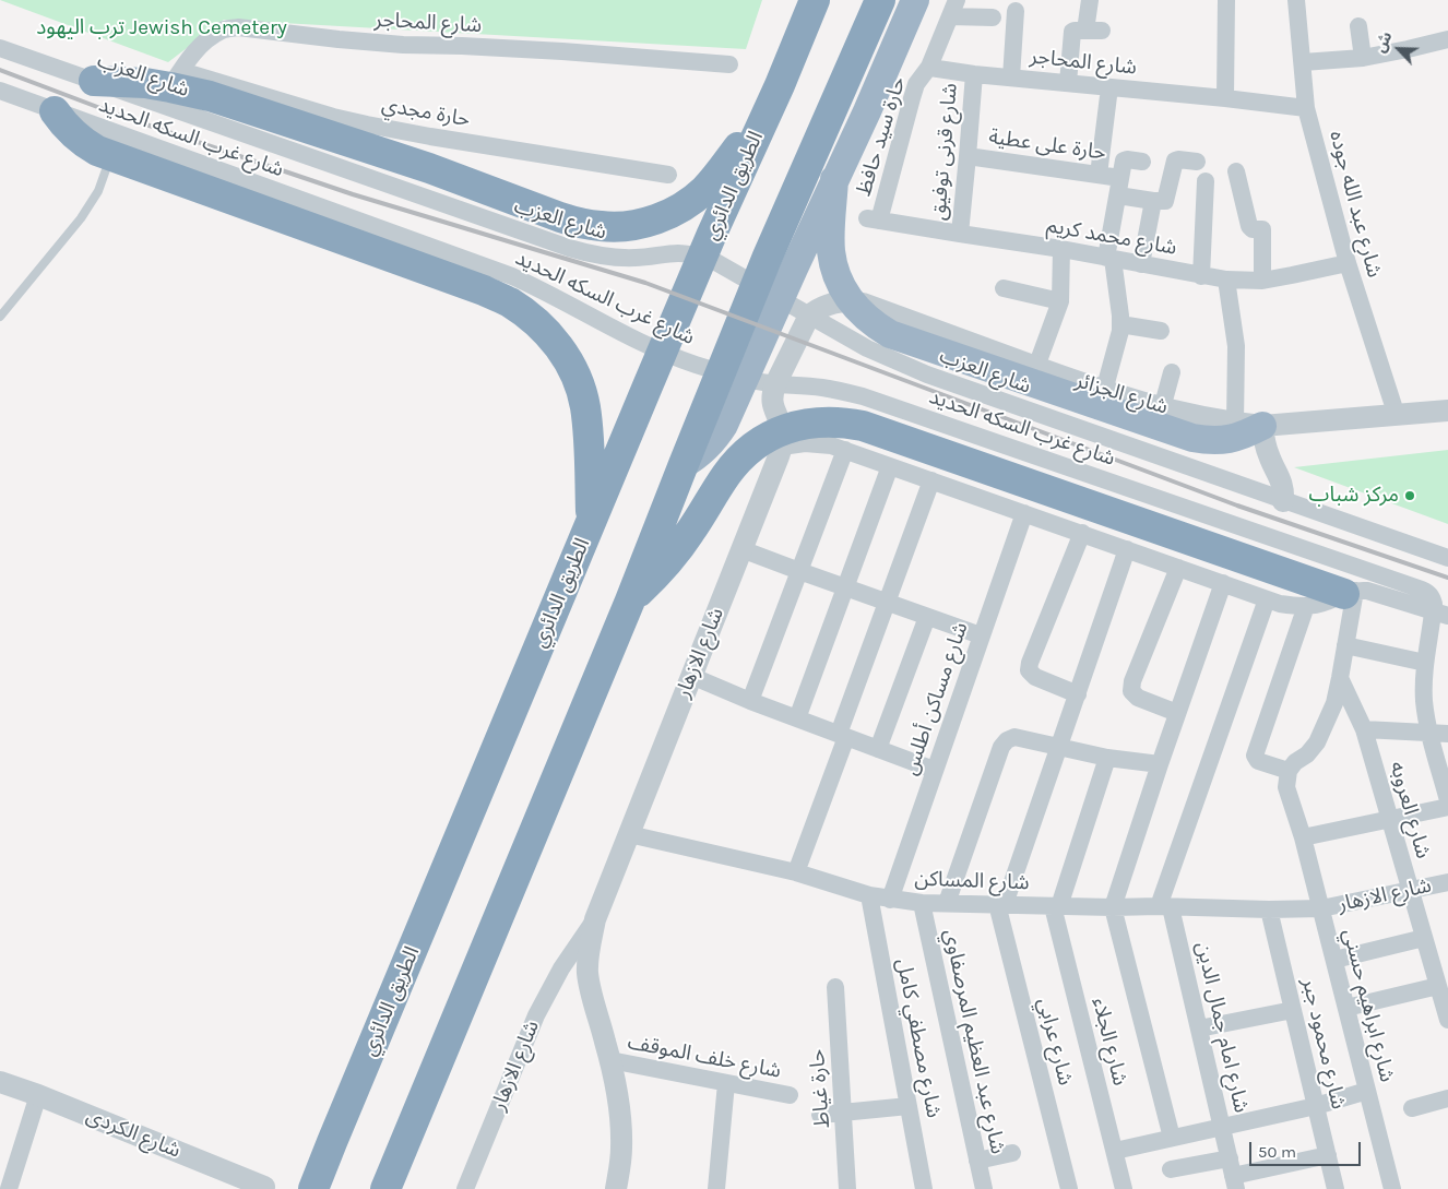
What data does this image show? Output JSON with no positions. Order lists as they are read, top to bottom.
{
  "streets": {
    "highway": ["الطريق الدائري"],
    "street": [
      "شارع المحاجر",
      "شارع العزب",
      "حارة مجدي",
      "حارة سيد حافظ",
      "شارع غرب السكه الحديد",
      "حارة على عطية",
      "شارع قرنى توفيق",
      "شارع عبد الله جوده",
      "شارع محمد كريم",
      "شارع الجزائر",
      "شارع الازهار",
      "شارع مساكن أطلس",
      "شارع العروبه",
      "شارع المساكن",
      "شارع ابراهيم حسني",
      "شارع امام جمال الدين",
      "شارع مصطفي كامل",
      "شارع عبد العظيم المرصفاوي",
      "شارع عرابي",
      "شارع الجلاء",
      "شارع محمود جبر",
      "شارع خلف الموقف",
      "حارة غياط",
      "شارع الكردى"
    ]
  },
  "crossings": [
    ["شارع المحاجر", "شارع العزب"],
    ["شارع المحاجر", "حارة مجدي"],
    ["شارع المحاجر", "حارة سيد حافظ"],
    ["شارع المحاجر", "شارع قرنى توفيق"],
    ["شارع المحاجر", "شارع عبد الله جوده"],
    ["شارع العزب", "حارة مجدي"],
    ["شارع العزب", "شارع الجزائر"],
    ["حارة سيد حافظ", "شارع محمد كريم"],
    ["شارع غرب السكه الحديد", "شارع الازهار"],
    ["حارة على عطية", "شارع قرنى توفيق"],
    ["شارع قرنى توفيق", "شارع محمد كريم"],
    ["شارع عبد الله جوده", "شارع محمد كريم"],
    ["شارع عبد الله جوده", "شارع الجزائر"],
    ["شارع الازهار", "شارع العروبه"],
    ["شارع الازهار", "شارع المساكن"],
    ["شارع الازهار", "شارع ابراهيم حسني"],
    ["شارع الازهار", "شارع خلف الموقف"],
    ["شارع مساكن أطلس", "شارع المساكن"],
    ["شارع المساكن", "شارع ابراهيم حسني"],
    ["شارع المساكن", "شارع امام جمال الدين"],
    ["شارع المساكن", "شارع مصطفي كامل"],
    ["شارع المساكن", "شارع عبد العظيم المرصفاوي"],
    ["شارع المساكن", "شارع عرابي"],
    ["شارع المساكن", "شارع الجلاء"],
    ["شارع المساكن", "شارع محمود جبر"]
  ],
  "parks": ["ترب اليهود Jewish Cemetery"],
  "places": ["مركز شباب"],
  "scale_bar": "50 m",
  "north": "top left"
}
